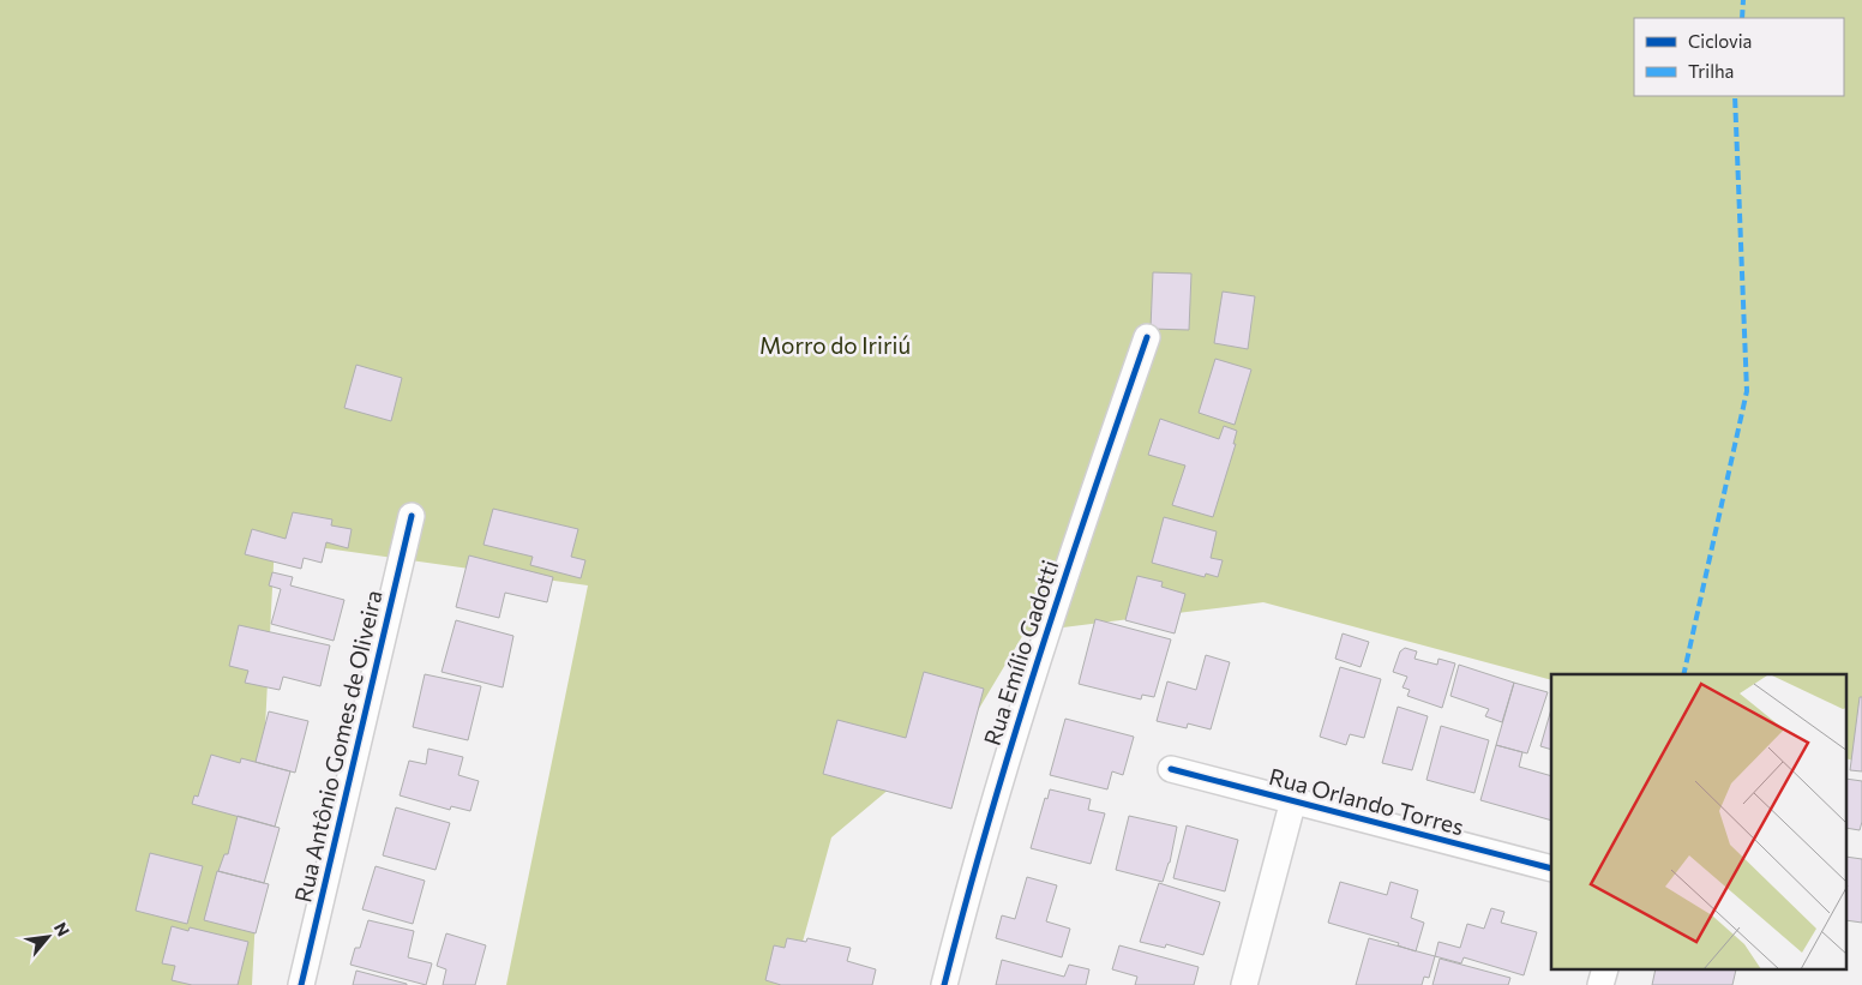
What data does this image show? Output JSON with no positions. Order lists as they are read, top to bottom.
{
  "streets": {
    "street": ["Rua Emílio Gadotti", "Rua Antônio Gomes de Oliveira", "Rua Orlando Torres"]
  },
  "parks": ["Morro do Iririú"],
  "legend": ["Ciclovia", "Trilha"],
  "north": "top right"
}
